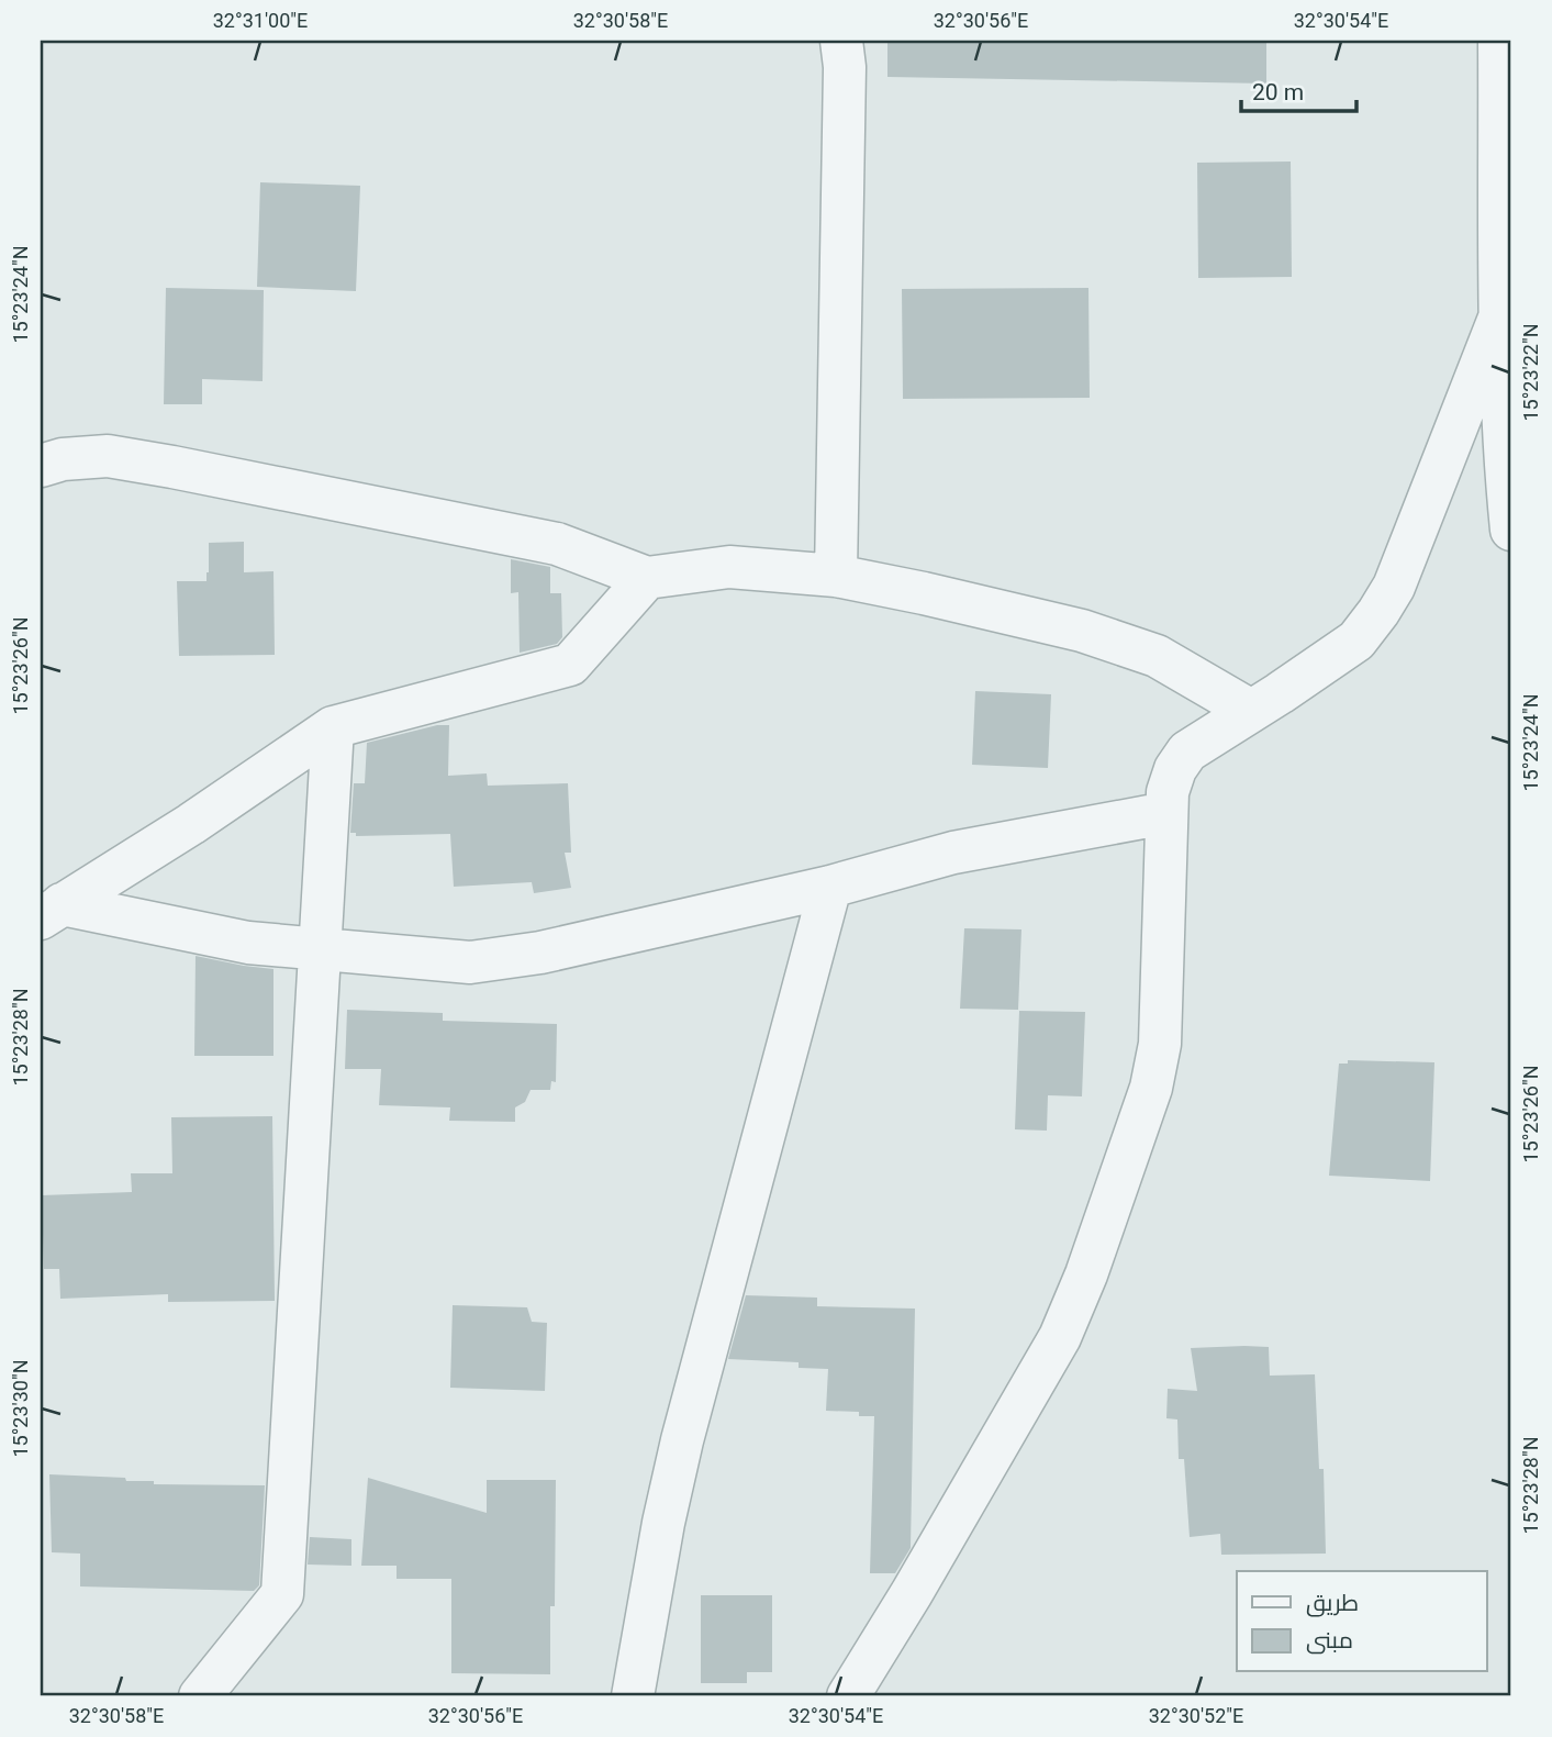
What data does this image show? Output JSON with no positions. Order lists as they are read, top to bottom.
{
  "legend": ["طريق", "مبنى"],
  "scale_bar": "20 m",
  "coordinates": [
    "32°31'00\"E",
    "32°30'58\"E",
    "32°30'56\"E",
    "32°30'54\"E",
    "15°23'24\"N",
    "15°23'22\"N",
    "15°23'26\"N",
    "15°23'28\"N",
    "15°23'30\"N",
    "32°30'52\"E"
  ]
}
